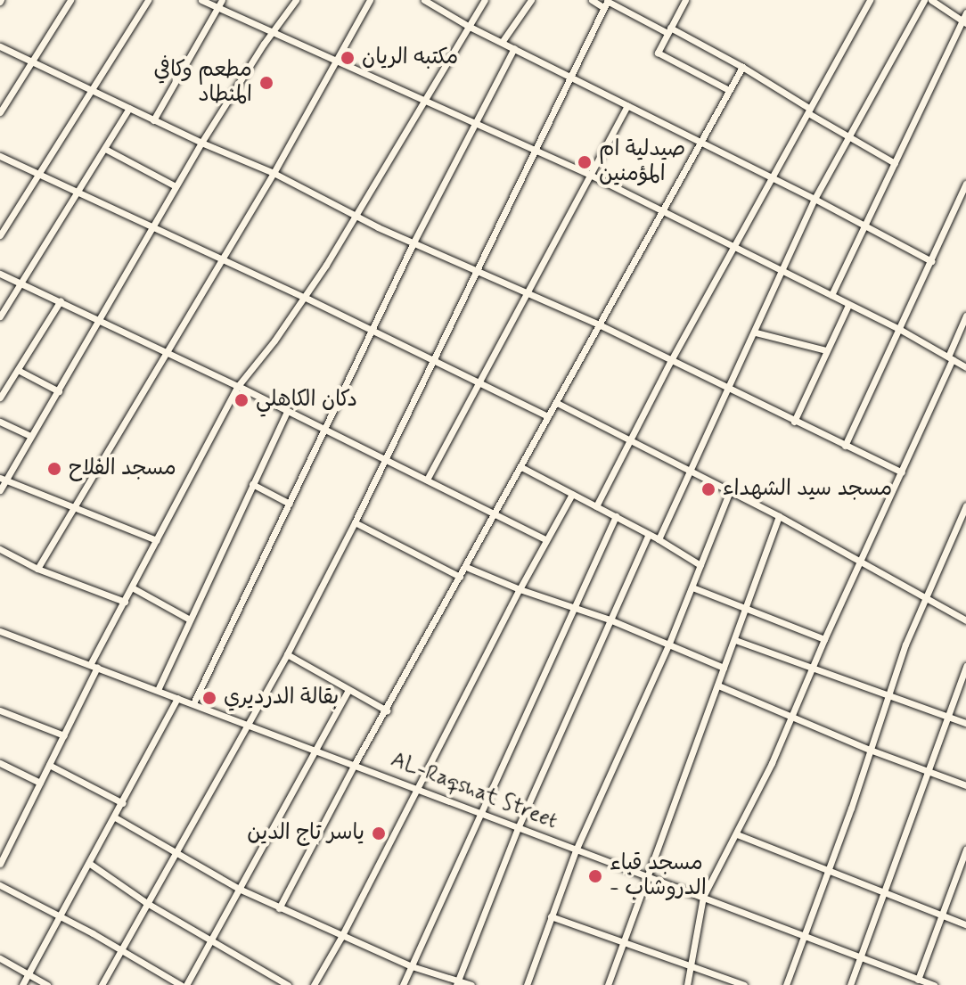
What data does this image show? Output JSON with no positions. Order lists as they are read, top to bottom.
{
  "streets": {
    "street": ["AL-Raqshat Street"]
  },
  "places": [
    "مكتبه الريان",
    "مطعم وكافي المنطاد",
    "صيدلية ام المؤمنين",
    "دكان الكاهلي",
    "مسجد الفلاح",
    "مسجد سيد الشهداء",
    "بقالة الدرديري",
    "ياسر تاج الدين",
    "مسجد قباء - الدروشاب"
  ]
}
